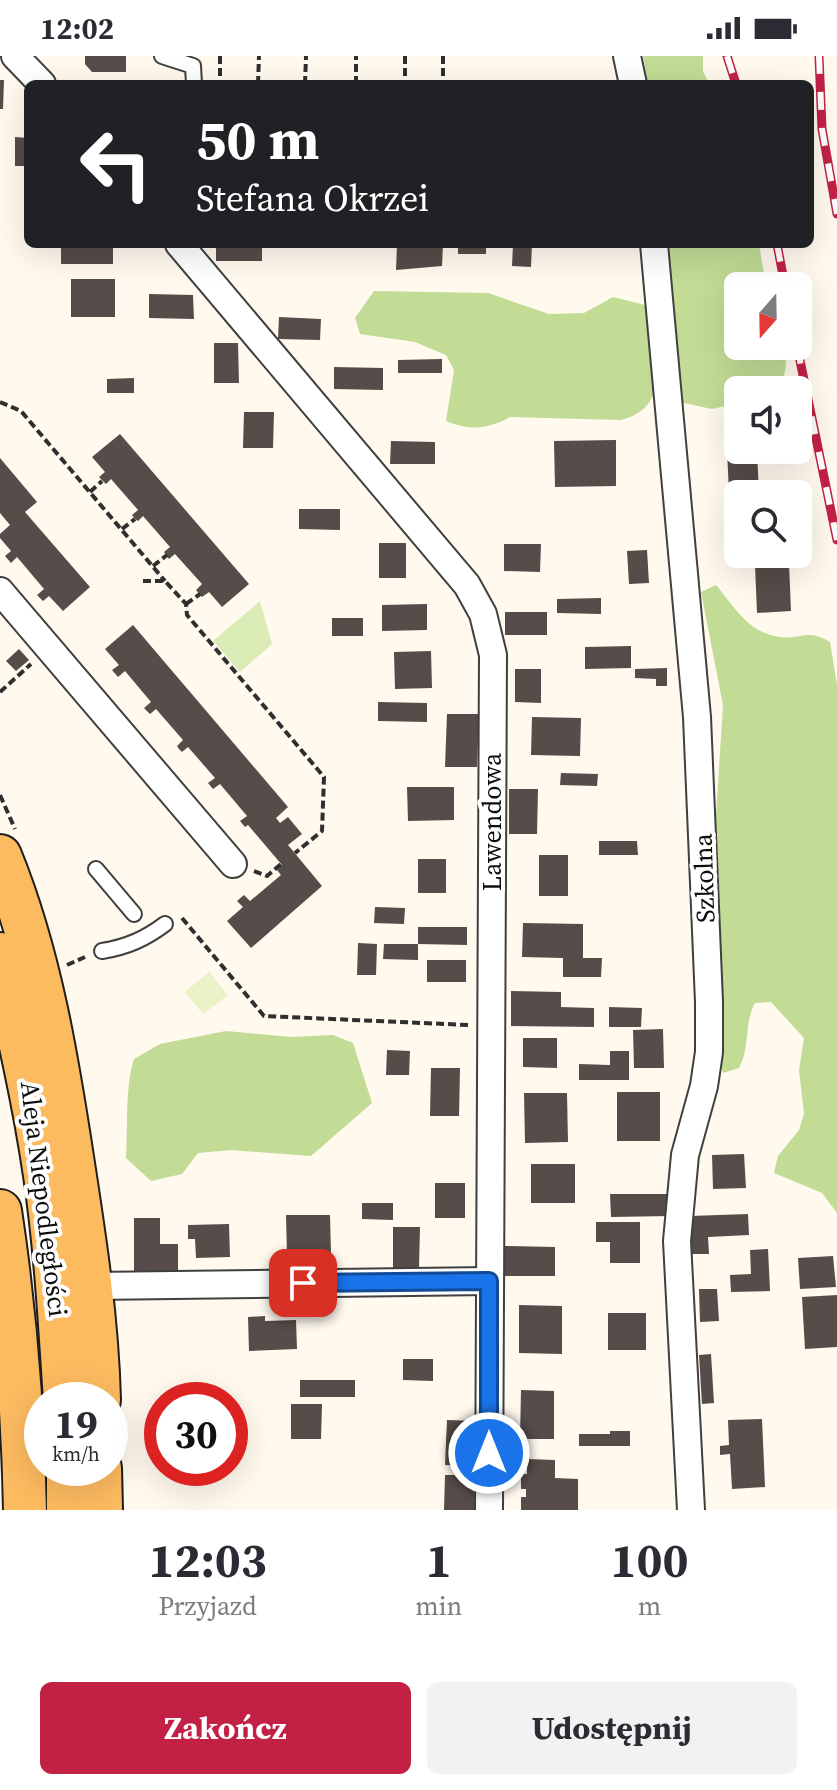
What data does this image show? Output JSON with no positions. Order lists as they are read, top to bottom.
{
  "streets": {
    "main road": ["Aleja Niepodległości"],
    "street": ["Lawendowa", "Szkolna"]
  },
  "north": "bottom",
  "page": {
    "status": "12:02",
    "turn": ["50 m", "Stefana Okrzei"],
    "speed": "19 km/h",
    "limit": "30",
    "eta": [
      "12:03",
      "Przyjazd",
      "1",
      "min",
      "100",
      "m"
    ],
    "buttons": ["Zakończ", "Udostępnij"]
  }
}
